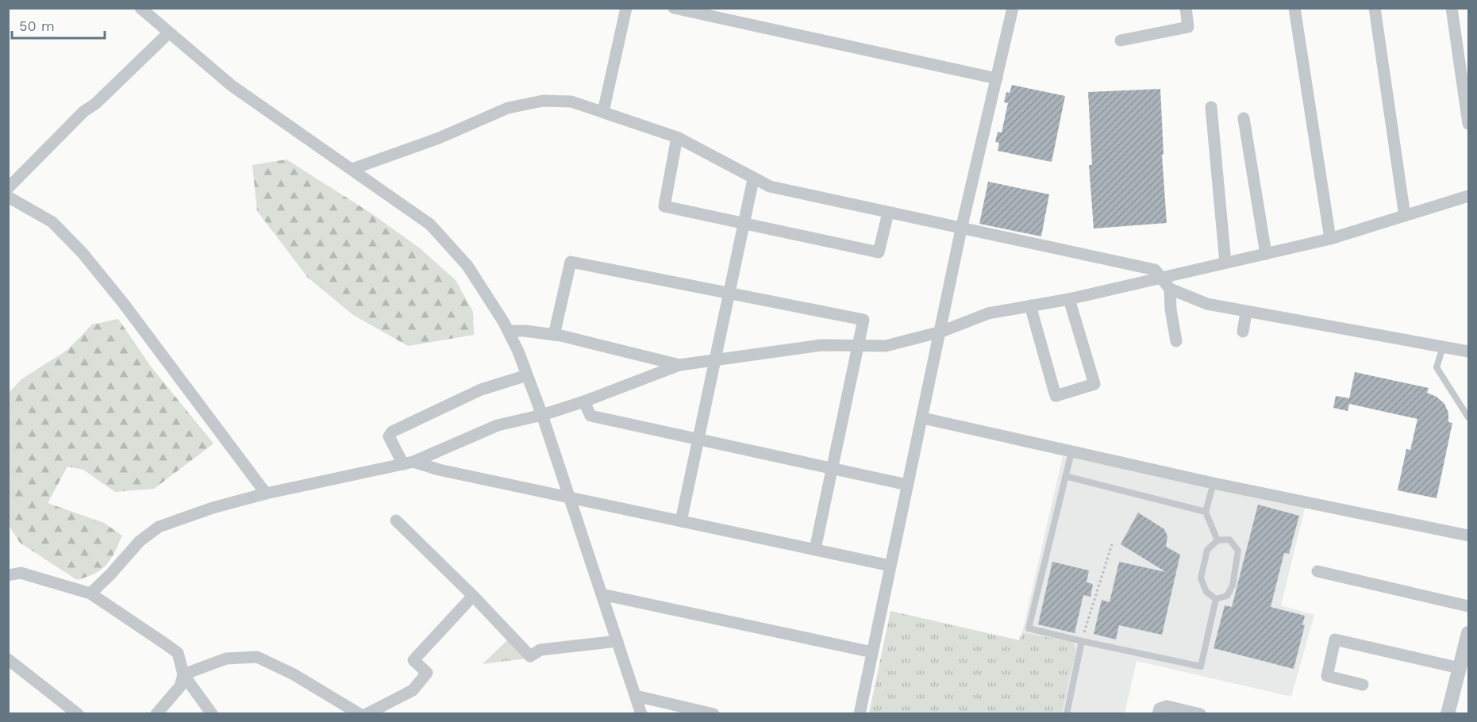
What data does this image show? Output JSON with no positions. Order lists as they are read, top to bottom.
{
  "scale_bar": "50 m"
}
